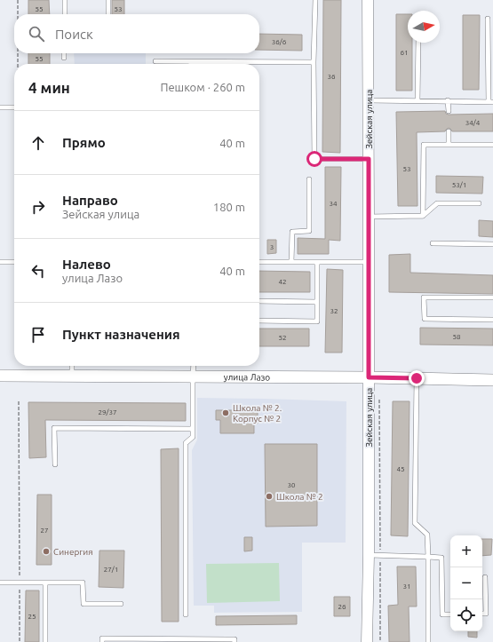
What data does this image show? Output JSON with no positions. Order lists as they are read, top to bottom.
{
  "streets": {
    "main road": ["улица Лазо"],
    "street": ["Зейская улица"]
  },
  "crossings": [
    ["Зейская улица", "улица Лазо"]
  ],
  "places": ["Школа № 2. Корпус № 2", "Школа № 2", "Синергия"],
  "house_numbers": [
    "55",
    "53",
    "36/6",
    "61",
    "55",
    "36",
    "34/4",
    "53",
    "53/1",
    "34",
    "3",
    "42",
    "32",
    "58",
    "52",
    "29/37",
    "45",
    "30",
    "27",
    "27/1",
    "31",
    "26",
    "25"
  ],
  "north": "right",
  "page": {
    "search": "Поиск",
    "heading": ["4 мин", "Пешком · 260 m"],
    "list": [
      ["Прямо", "40 m"],
      ["Направо", "Зейская улица", "180 m"],
      ["Налево", "улица Лазо", "40 m"],
      "Пункт назначения"
    ],
    "map_buttons": ["+", "−"]
  }
}
